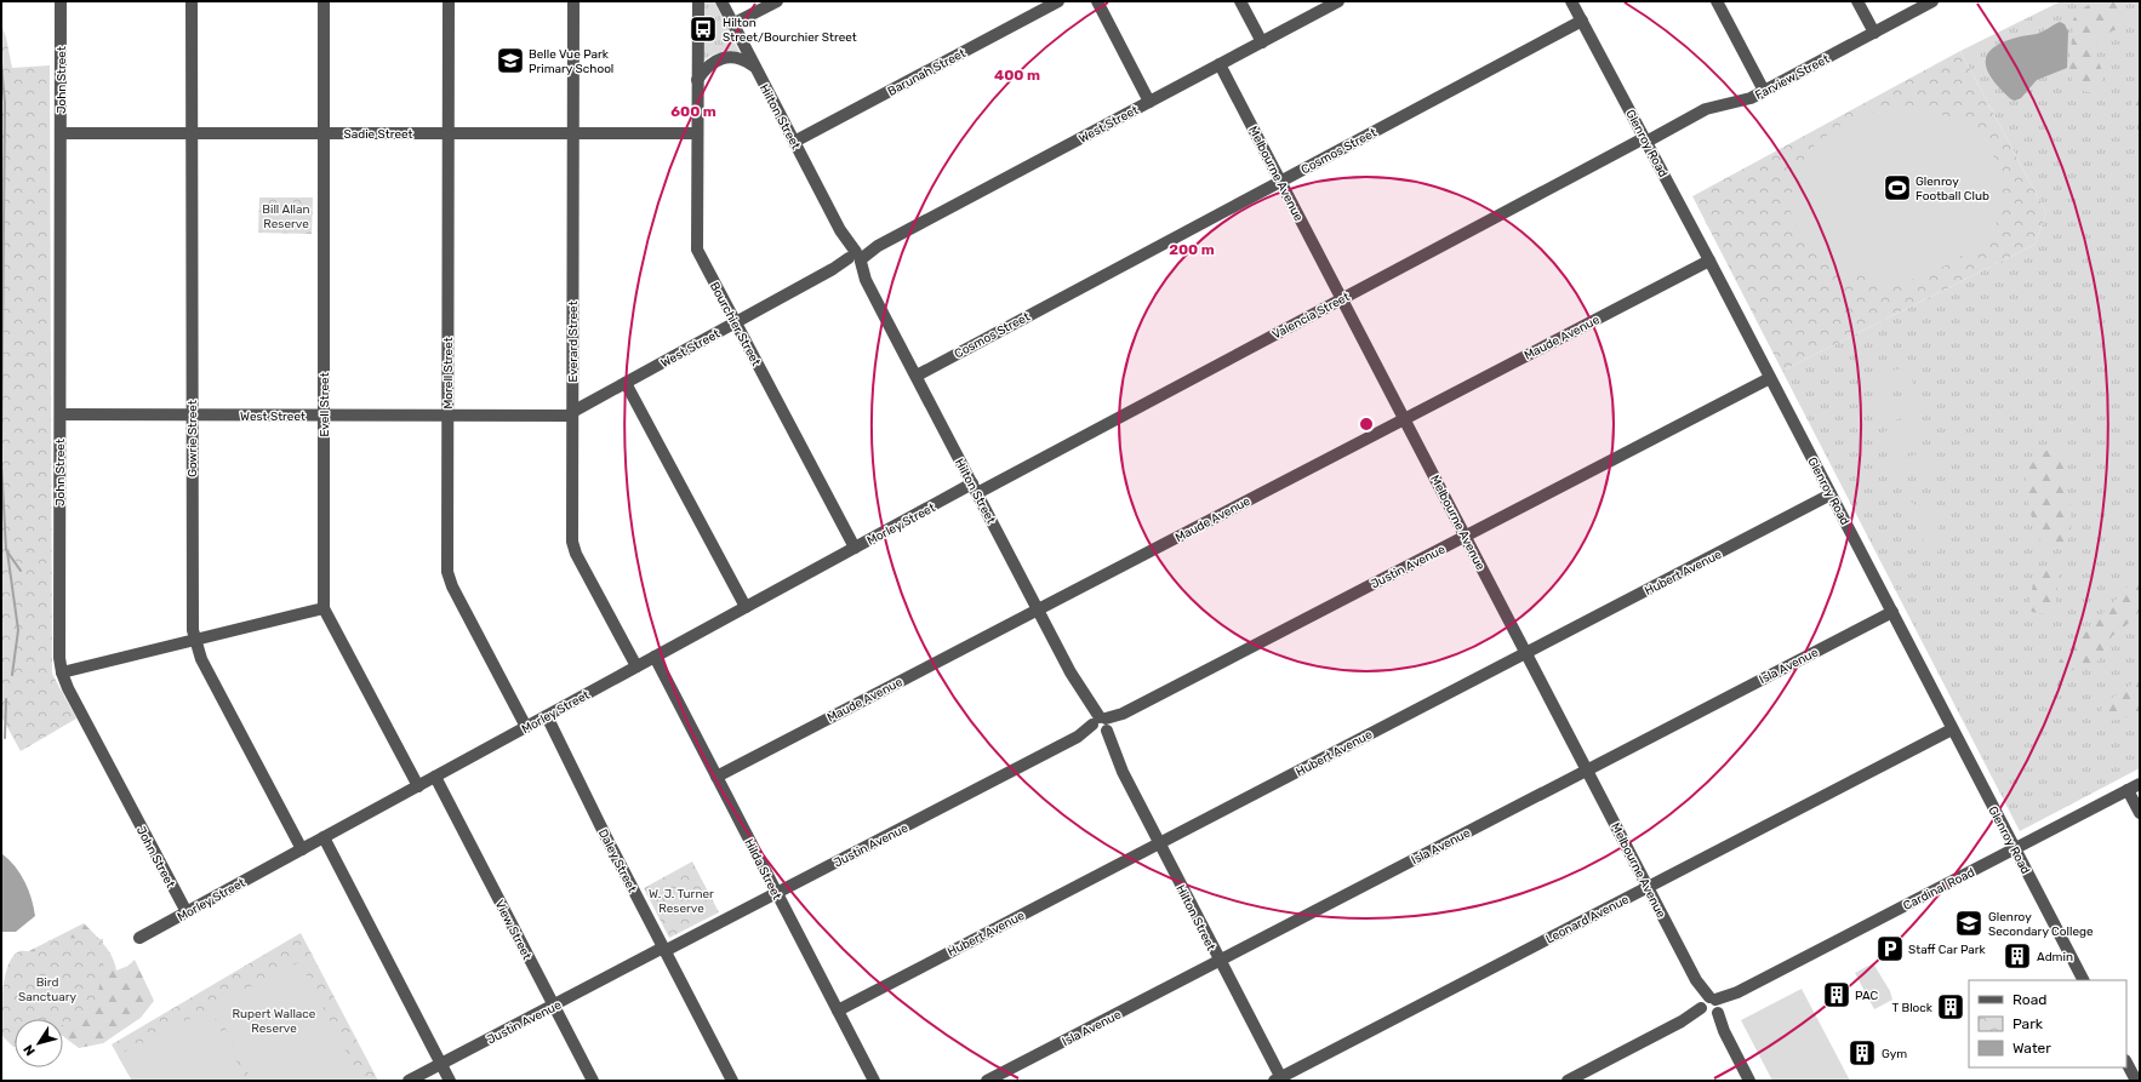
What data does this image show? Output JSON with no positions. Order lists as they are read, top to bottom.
{
  "streets": {
    "street": [
      "Barunah Street",
      "Farview Street",
      "John Street",
      "Hilton Street",
      "West Street",
      "Sadie Street",
      "Glenroy Road",
      "Cosmos Street",
      "Melbourne Avenue",
      "Valencia Street",
      "Bourchier Street",
      "Maude Avenue",
      "Everard Street",
      "Morell Street",
      "Evell Street",
      "Gowrie Street",
      "Morley Street",
      "Justin Avenue",
      "Hubert Avenue",
      "Isla Avenue",
      "Daley Street",
      "Hilda Street",
      "Cardinal Road",
      "Leonard Avenue",
      "View Street"
    ]
  },
  "crossings": [
    ["Barunah Street", "Hilton Street"],
    ["Farview Street", "Glenroy Road"],
    ["Farview Street", "Valencia Street"],
    ["John Street", "West Street"],
    ["John Street", "Sadie Street"],
    ["John Street", "Morley Street"],
    ["Hilton Street", "West Street"],
    ["Hilton Street", "Cosmos Street"],
    ["Hilton Street", "Valencia Street"],
    ["Hilton Street", "Maude Avenue"],
    ["Hilton Street", "Morley Street"],
    ["Hilton Street", "Justin Avenue"],
    ["Hilton Street", "Hubert Avenue"],
    ["Hilton Street", "Isla Avenue"],
    ["Hilton Street", "Leonard Avenue"],
    ["West Street", "Melbourne Avenue"],
    ["West Street", "Bourchier Street"],
    ["West Street", "Everard Street"],
    ["West Street", "Morell Street"],
    ["West Street", "Evell Street"],
    ["West Street", "Gowrie Street"],
    ["Sadie Street", "Bourchier Street"],
    ["Sadie Street", "Everard Street"],
    ["Sadie Street", "Morell Street"],
    ["Sadie Street", "Evell Street"],
    ["Sadie Street", "Gowrie Street"],
    ["Glenroy Road", "Cosmos Street"],
    ["Glenroy Road", "Valencia Street"],
    ["Glenroy Road", "Maude Avenue"],
    ["Glenroy Road", "Justin Avenue"],
    ["Glenroy Road", "Hubert Avenue"],
    ["Glenroy Road", "Isla Avenue"],
    ["Glenroy Road", "Cardinal Road"],
    ["Glenroy Road", "Leonard Avenue"],
    ["Cosmos Street", "Melbourne Avenue"],
    ["Melbourne Avenue", "Valencia Street"],
    ["Melbourne Avenue", "Maude Avenue"],
    ["Melbourne Avenue", "Justin Avenue"],
    ["Melbourne Avenue", "Hubert Avenue"],
    ["Melbourne Avenue", "Isla Avenue"],
    ["Melbourne Avenue", "Cardinal Road"],
    ["Melbourne Avenue", "Leonard Avenue"],
    ["Valencia Street", "Morley Street"],
    ["Bourchier Street", "Morley Street"],
    ["Maude Avenue", "Hilda Street"],
    ["Everard Street", "Morley Street"],
    ["Morell Street", "Morley Street"],
    ["Evell Street", "Morley Street"],
    ["Gowrie Street", "Morley Street"],
    ["Morley Street", "Daley Street"],
    ["Morley Street", "Hilda Street"],
    ["Morley Street", "View Street"],
    ["Justin Avenue", "Daley Street"],
    ["Justin Avenue", "Hilda Street"],
    ["Justin Avenue", "View Street"],
    ["Hubert Avenue", "Hilda Street"]
  ],
  "parks": [
    "Bill Allan Reserve",
    "W. J. Turner Reserve",
    "Bird Sanctuary",
    "Rupert Wallace Reserve"
  ],
  "places": {
    "bus stop": ["Hilton Street/Bourchier Street"],
    "school or university": ["Belle Vue Park Primary School", "Glenroy Secondary College"],
    "sports": ["Glenroy Football Club"],
    "parking": ["Staff Car Park"],
    "building": [
      "Admin",
      "PAC",
      "T Block",
      "Gym"
    ]
  },
  "legend": ["Road", "Park", "Water"],
  "north": "bottom left",
  "rings": ["400 m", "600 m", "200 m"]
}
